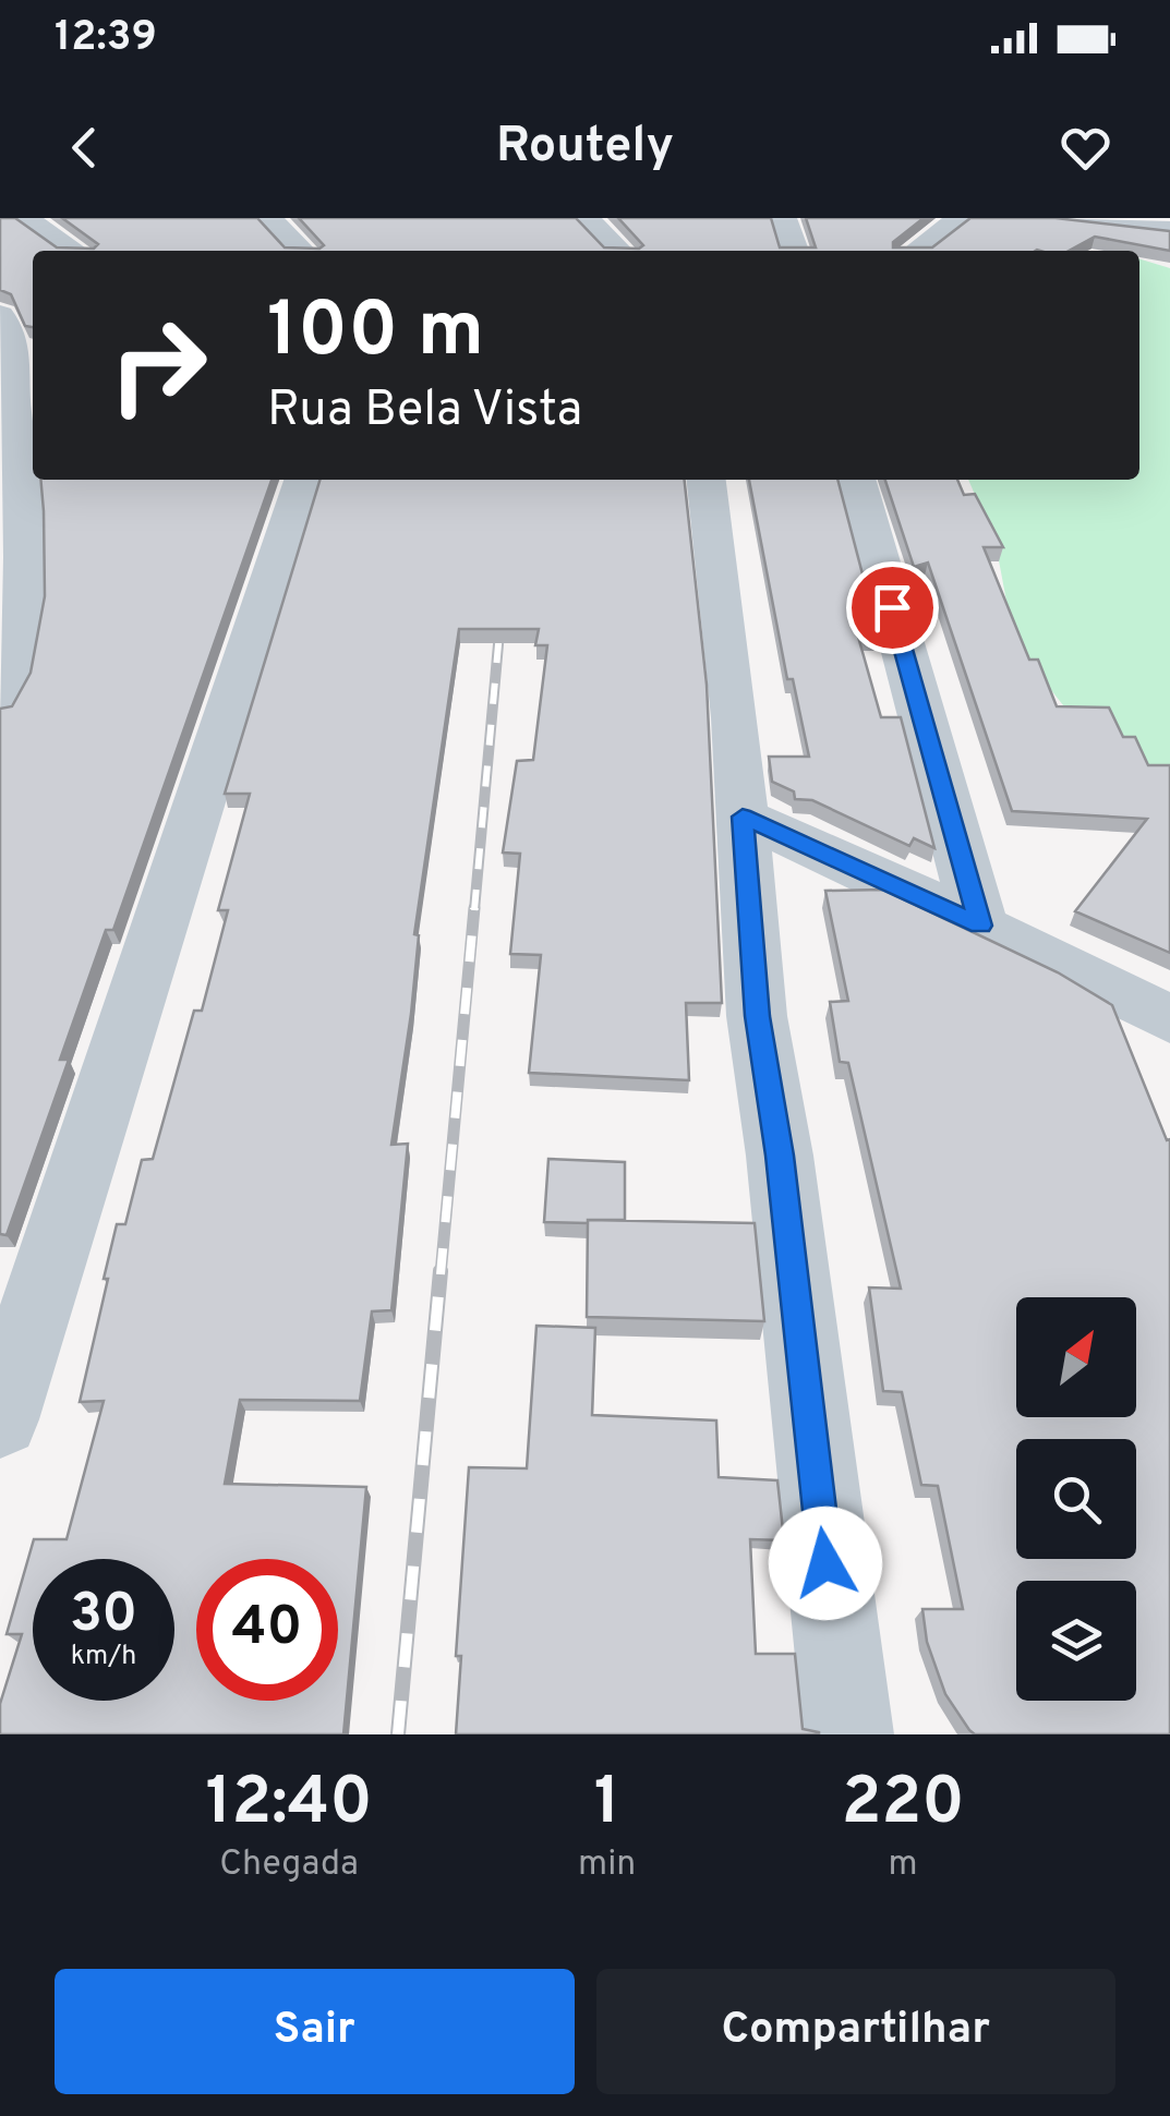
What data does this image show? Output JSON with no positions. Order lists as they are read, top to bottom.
{
  "north": "top right",
  "page": {
    "status": "12:39",
    "header": "Routely",
    "turn": ["100 m", "Rua Bela Vista"],
    "speed": "30 km/h",
    "limit": "40",
    "eta": [
      "12:40",
      "Chegada",
      "1",
      "min",
      "220",
      "m"
    ],
    "buttons": ["Sair", "Compartilhar"]
  }
}
